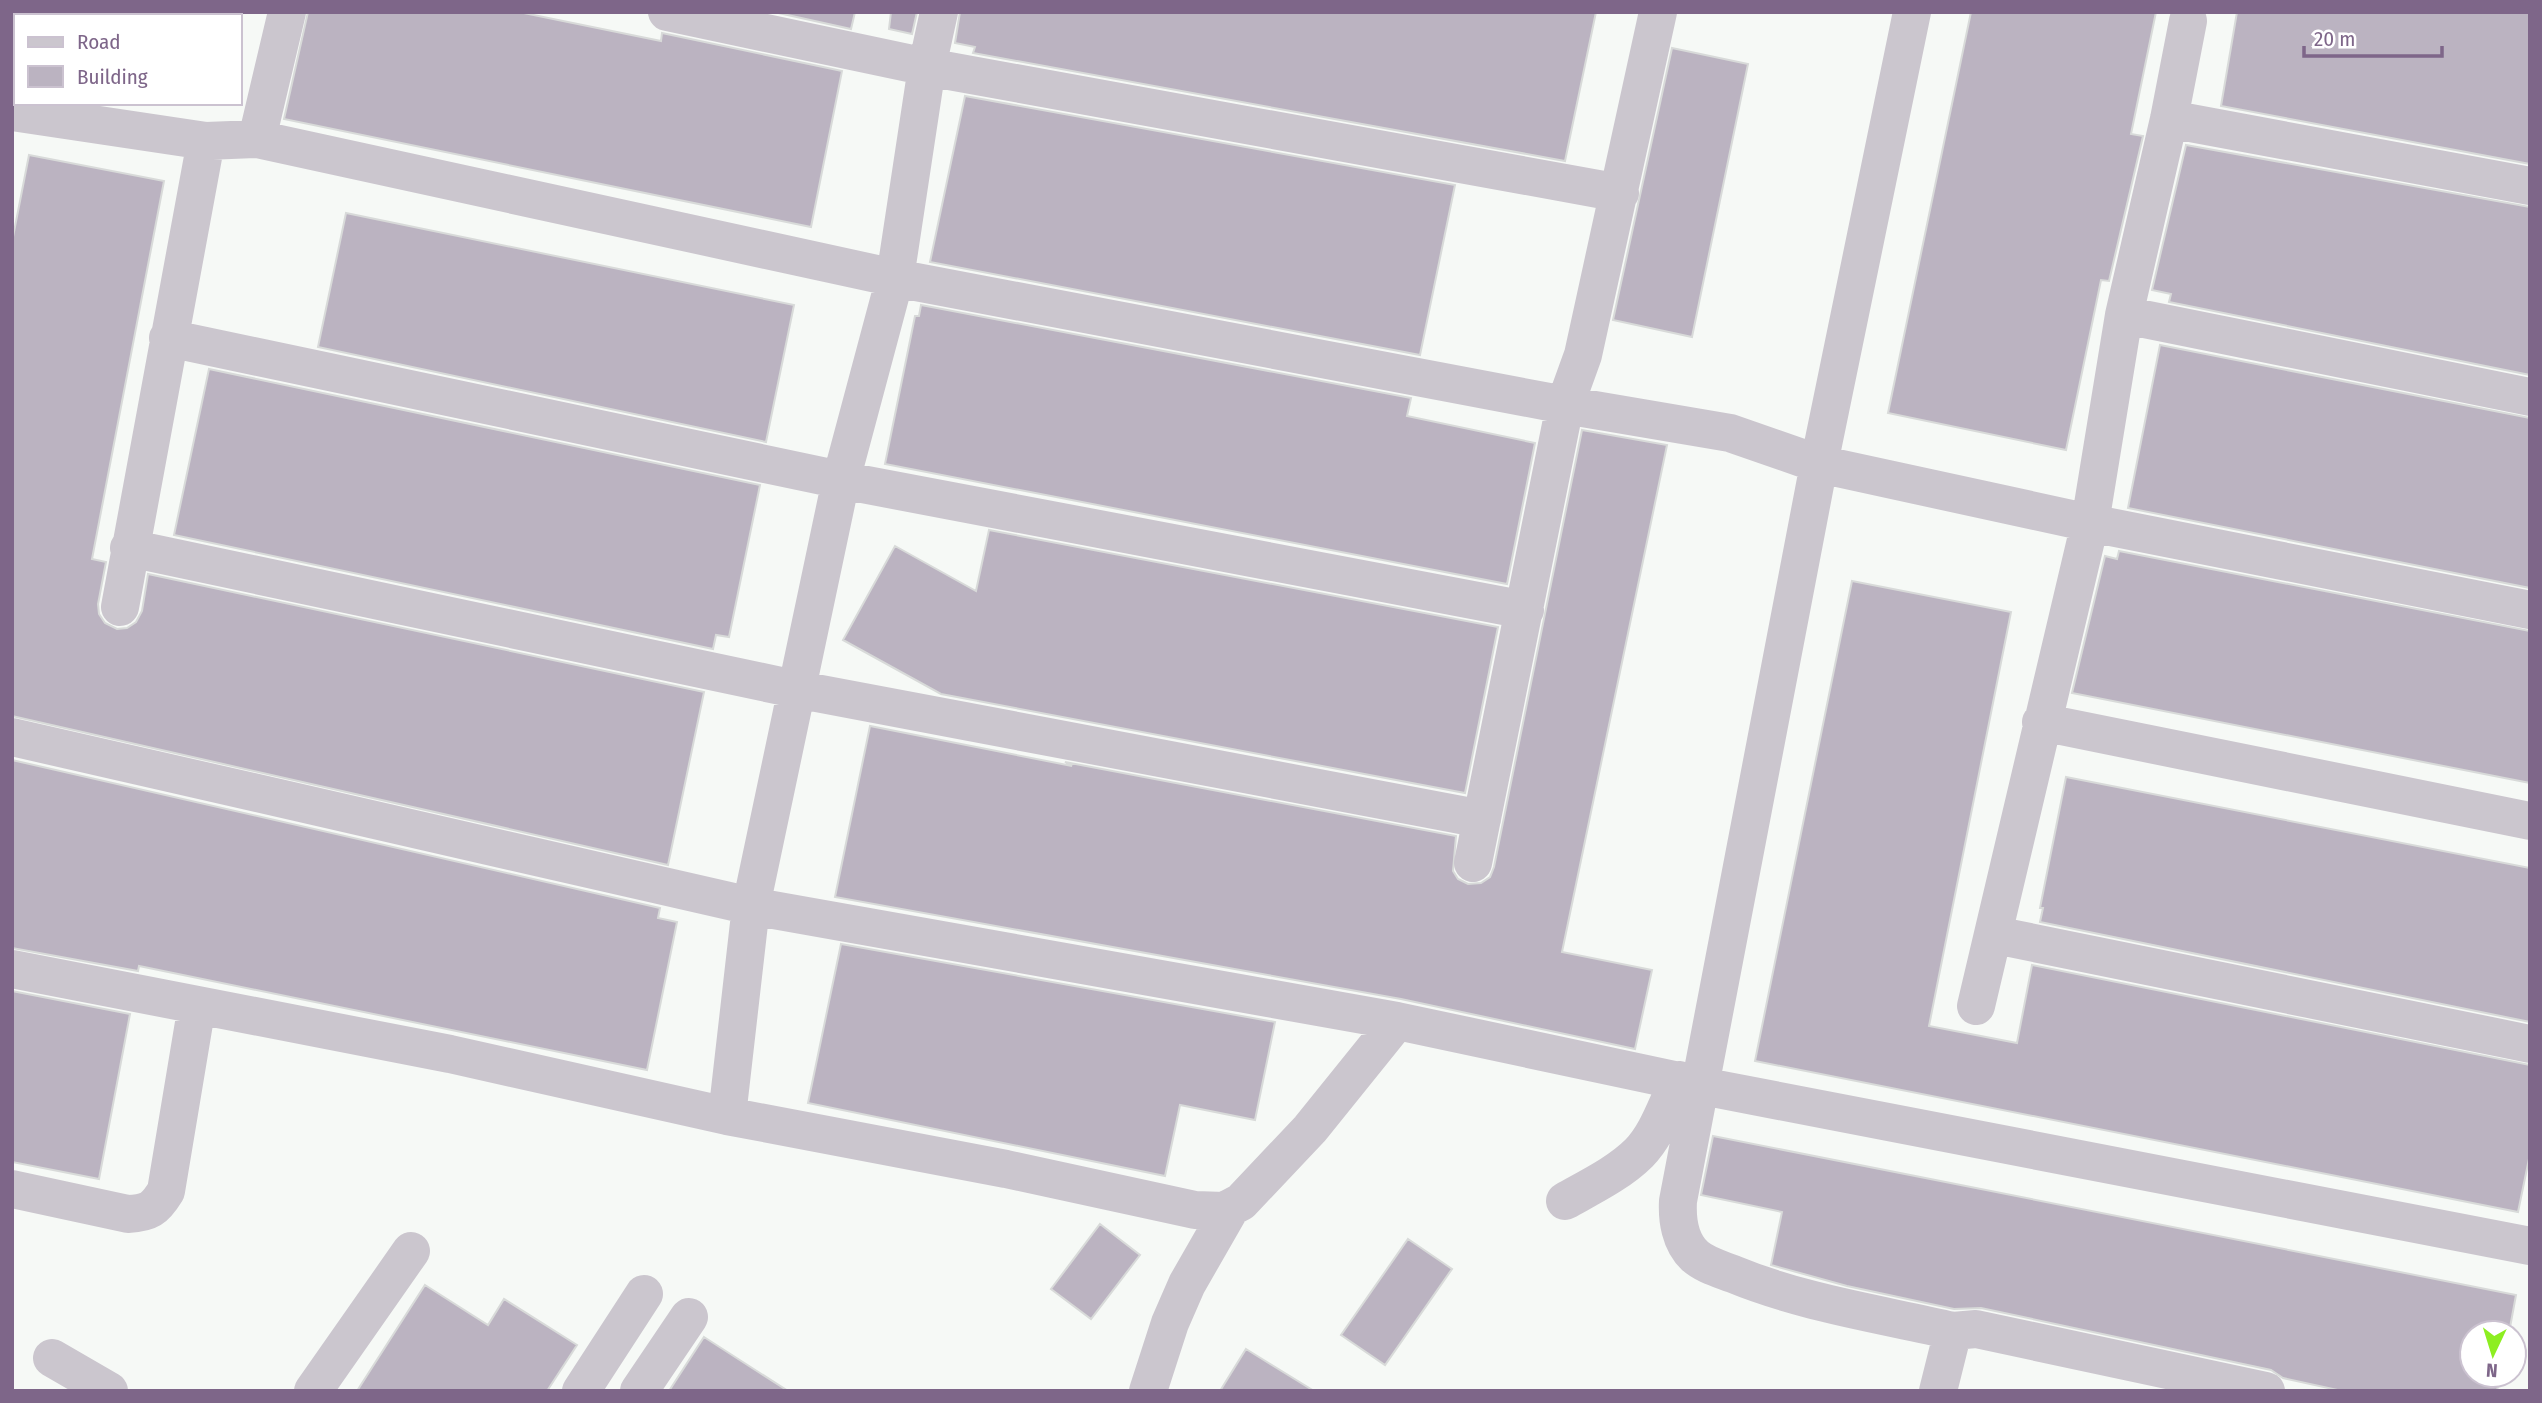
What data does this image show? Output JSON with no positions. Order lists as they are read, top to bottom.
{
  "legend": ["Road", "Building"],
  "scale_bar": "20 m",
  "north": "bottom"
}
